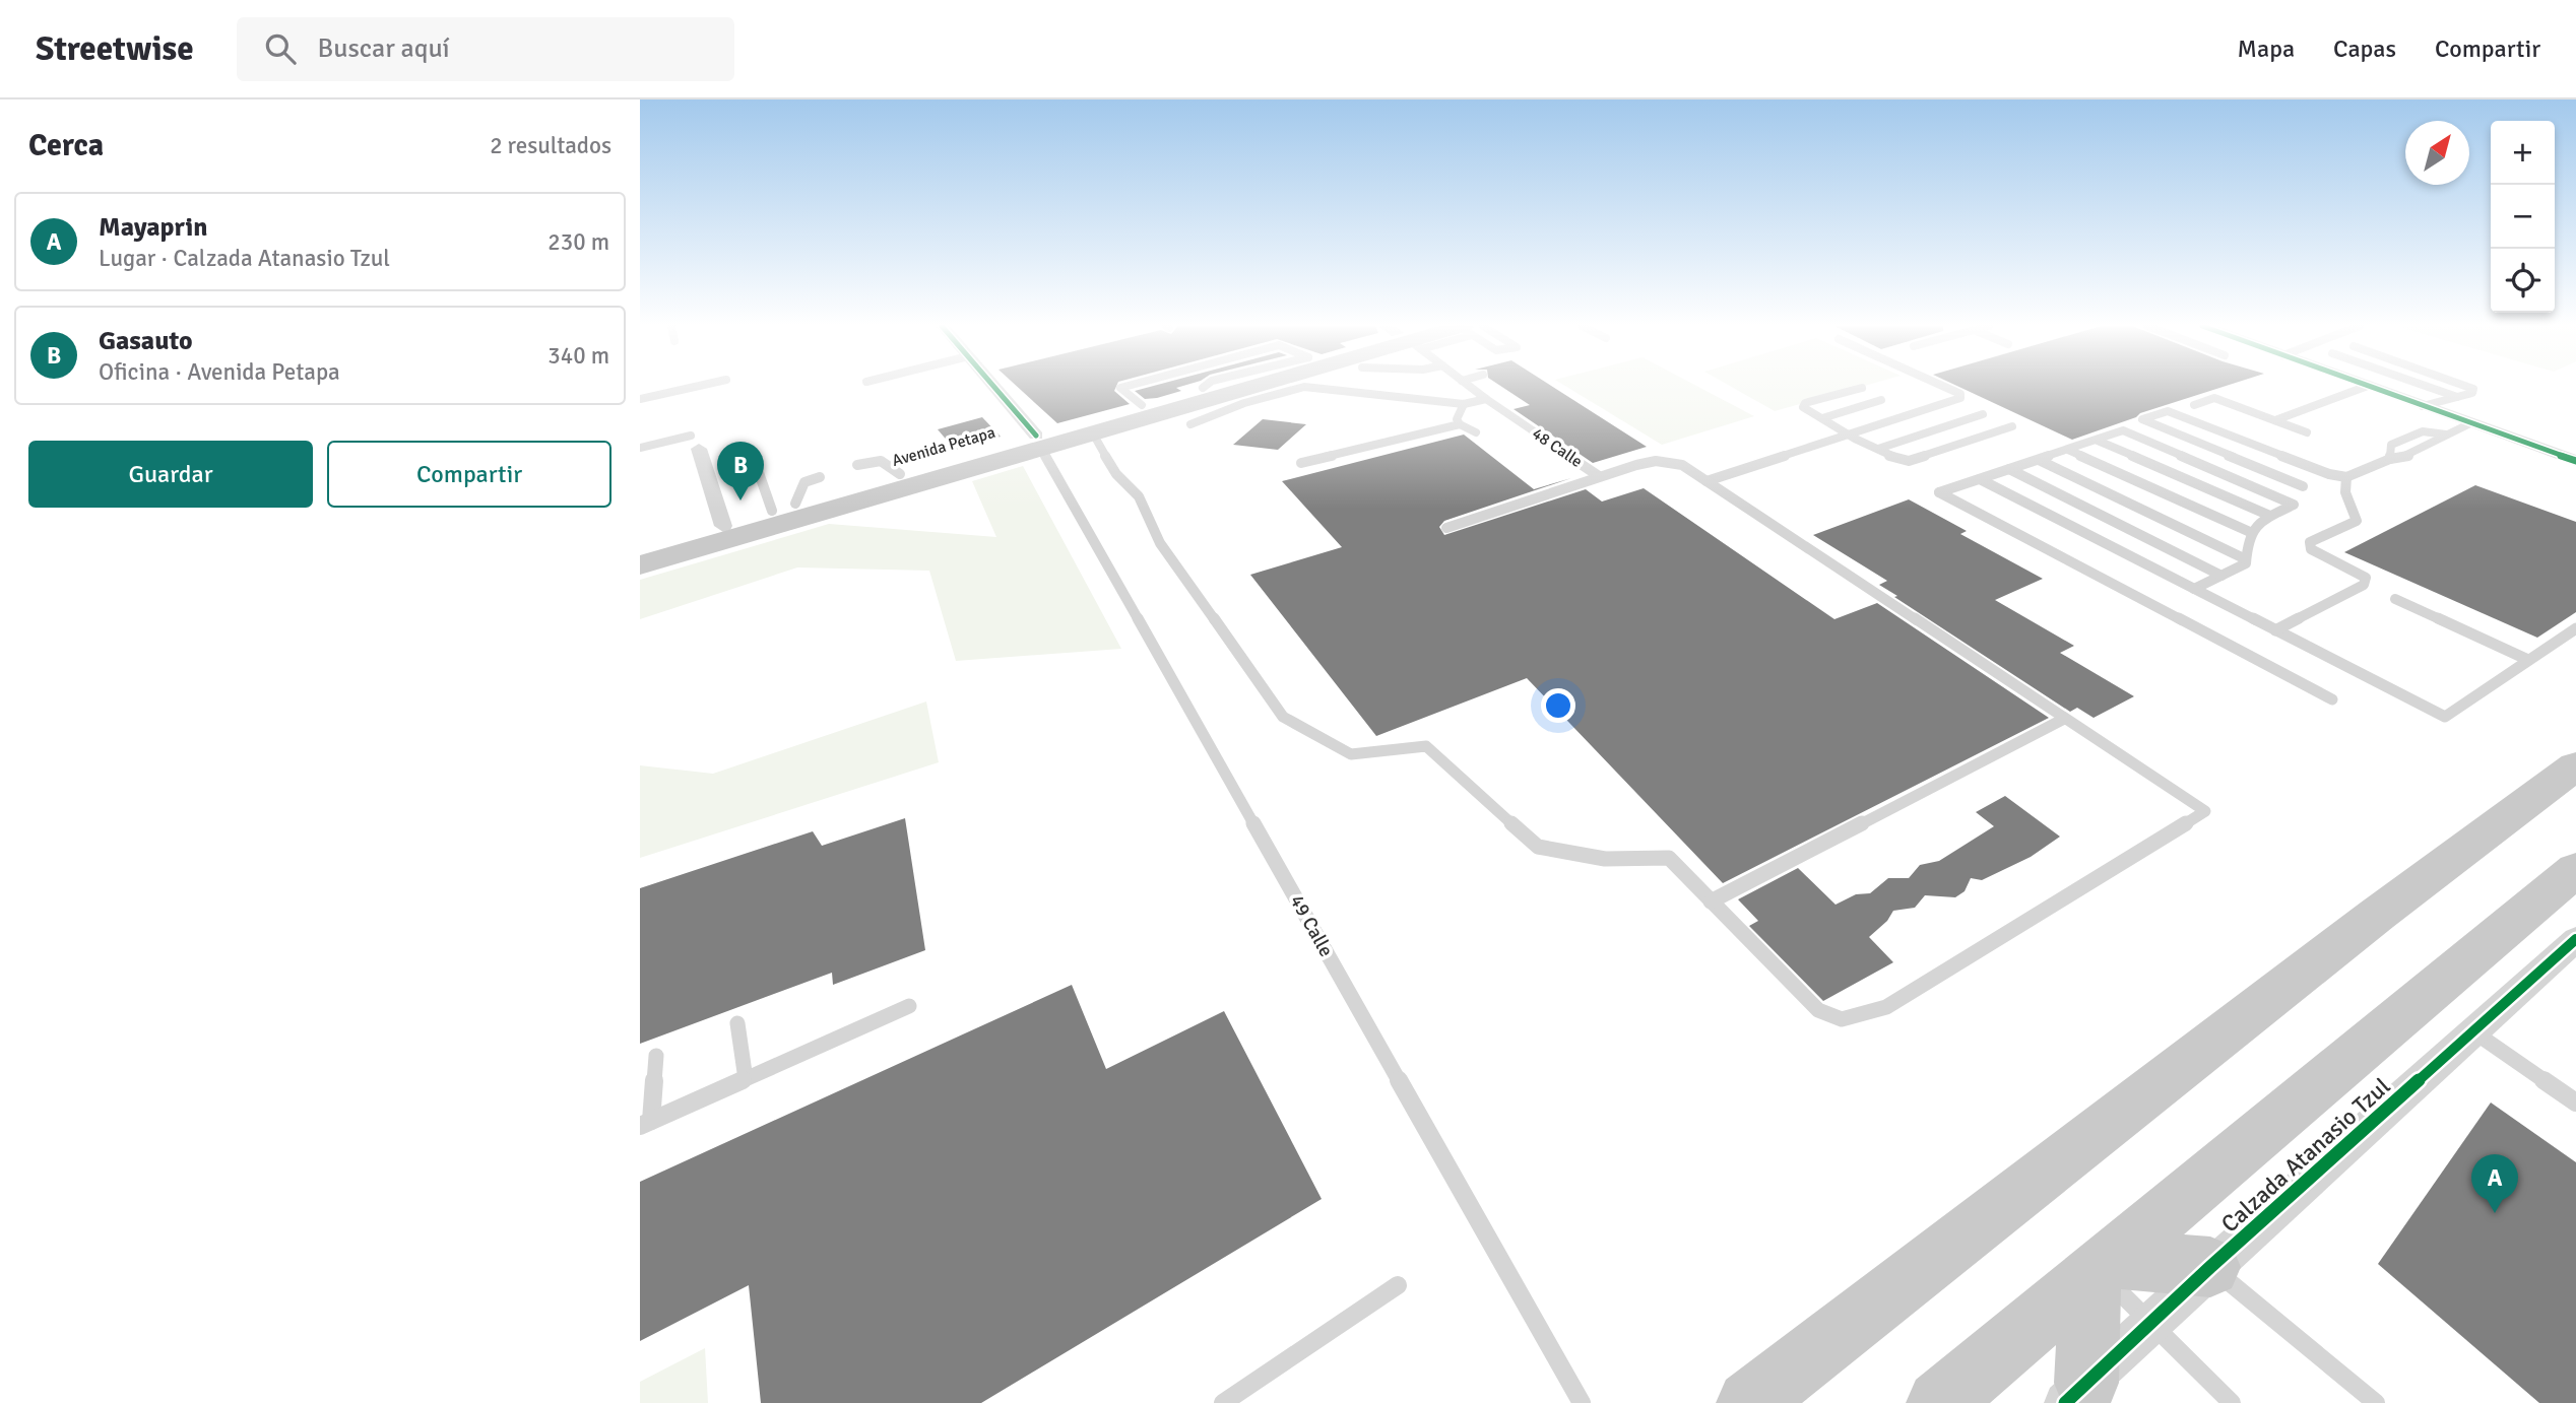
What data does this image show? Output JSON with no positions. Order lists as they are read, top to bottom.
{
  "streets": {
    "main road": ["Avenida Petapa", "Calzada Atanasio Tzul"],
    "street": ["49 Calle"],
    "lane": ["48 Calle"]
  },
  "crossings": [
    ["Avenida Petapa", "49 Calle"]
  ],
  "north": "top right",
  "page": {
    "header": "Streetwise",
    "search": "Buscar aquí",
    "nav": ["Mapa", "Capas", "Compartir"],
    "heading": ["Cerca", "2 resultados"],
    "map_buttons": ["+", "−"],
    "list": [
      {
        "mark": "A",
        "name": "Mayaprin",
        "note": "Lugar · Calzada Atanasio Tzul",
        "value": "230 m"
      },
      {
        "mark": "B",
        "name": "Gasauto",
        "note": "Oficina · Avenida Petapa",
        "value": "340 m"
      }
    ],
    "buttons": ["Guardar", "Compartir"],
    "pins": ["B", "A"]
  }
}
